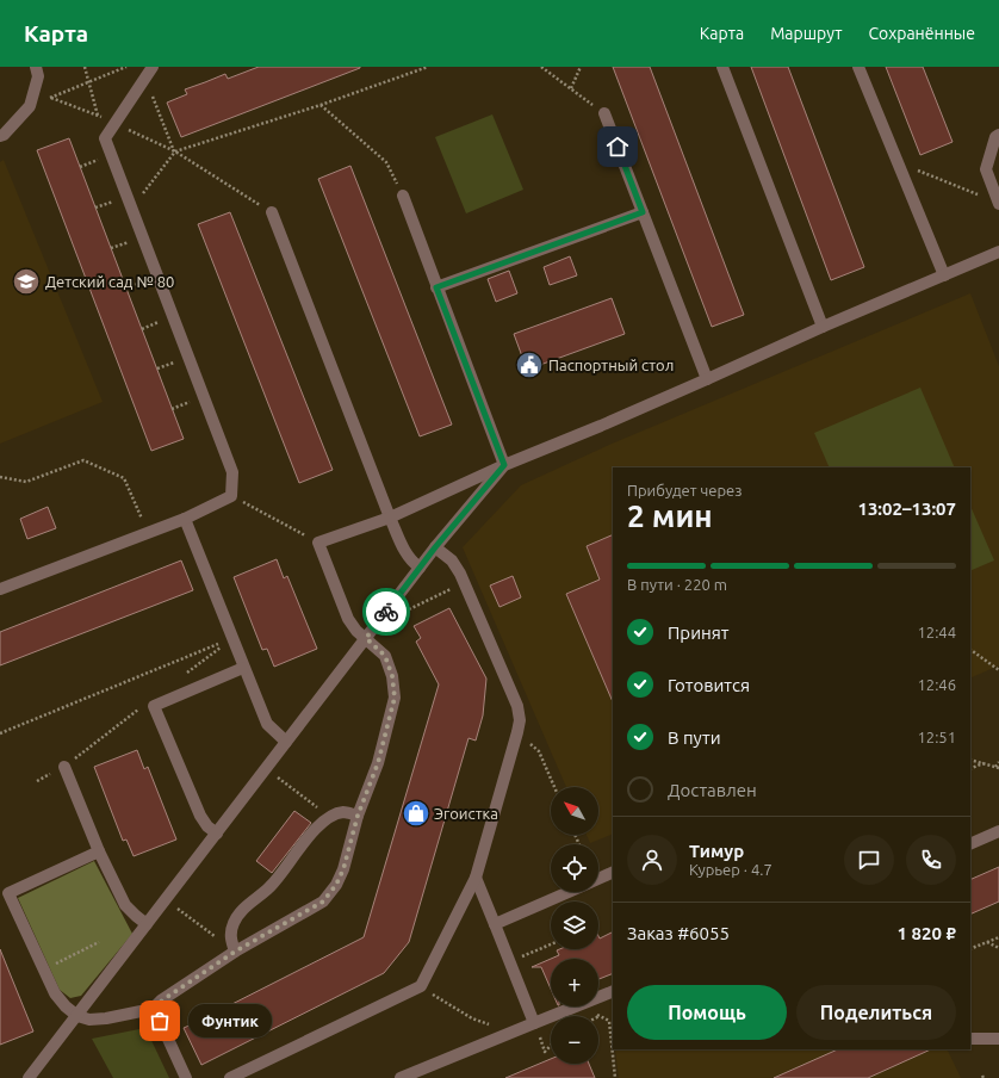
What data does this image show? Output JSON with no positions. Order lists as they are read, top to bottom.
{
  "places": {
    "school or university": ["Детский сад № 80"],
    "public building": ["Паспортный стол"],
    "shop": ["Эгоистка"],
    "other": ["Фунтик"]
  },
  "north": "top left",
  "page": {
    "header": "Карта",
    "nav": ["Карта", "Маршрут", "Сохранённые"],
    "heading": ["2 мин", "Прибудет через", "13:02–13:07"],
    "panel": [
      "Тимур",
      "Курьер · 4.7",
      "Заказ #6055",
      "1 820 ₽"
    ],
    "bar": "В пути · 220 m",
    "list": [
      ["Принят", "12:44"],
      ["Готовится", "12:46"],
      ["В пути", "12:51"],
      "Доставлен"
    ],
    "map_buttons": ["+", "−"],
    "buttons": ["Помощь", "Поделиться"],
    "bubble": "Фунтик"
  }
}
